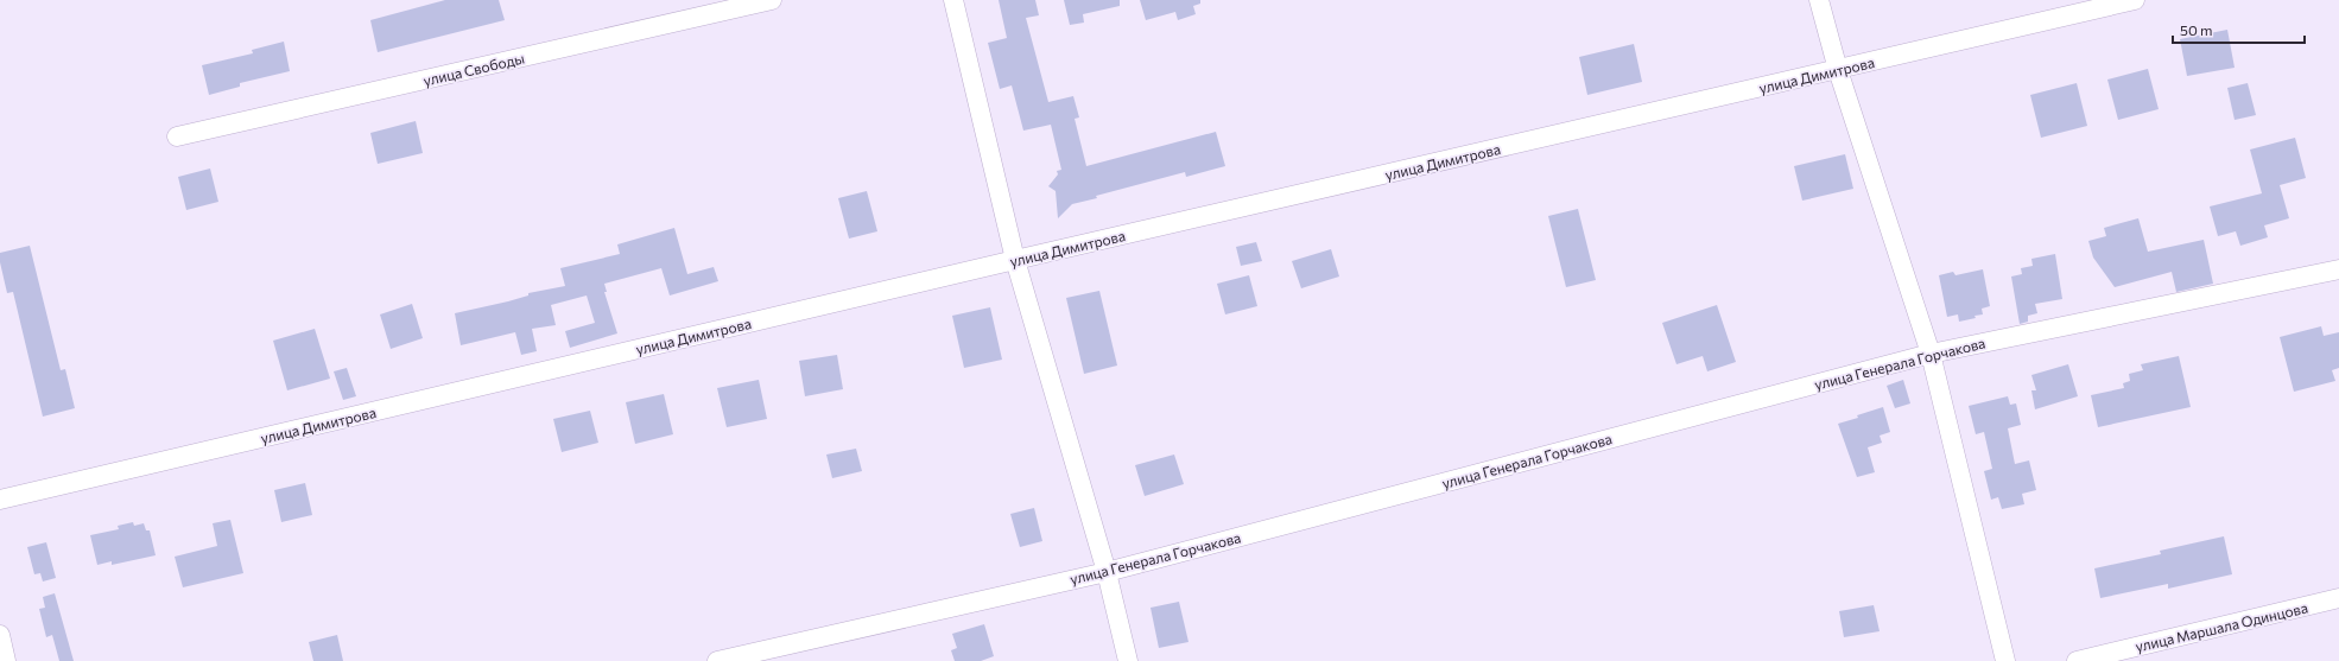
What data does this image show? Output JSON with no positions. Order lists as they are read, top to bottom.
{
  "streets": {
    "street": [
      "улица Свободы",
      "улица Димитрова",
      "улица Генерала Горчакова",
      "улица Маршала Одинцова"
    ]
  },
  "scale_bar": "50 m"
}
